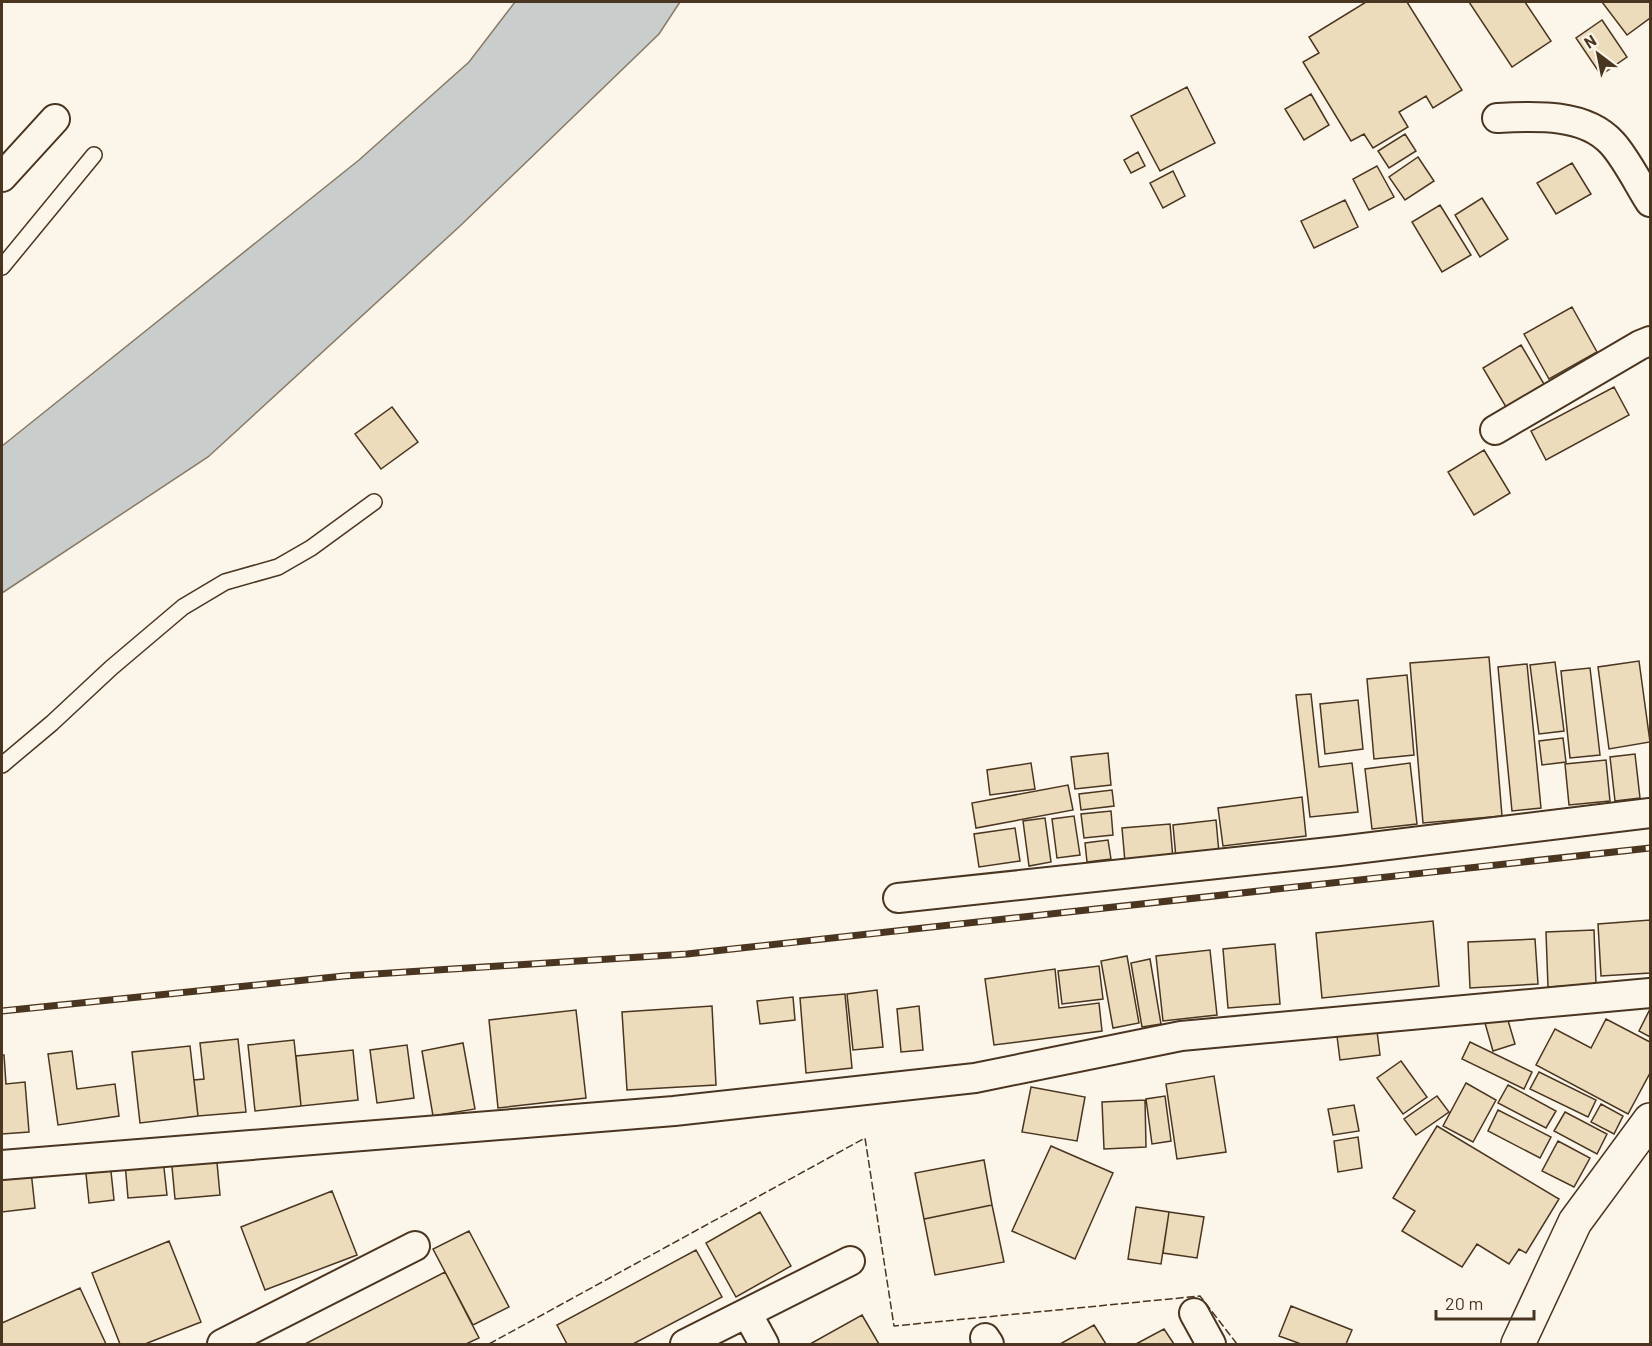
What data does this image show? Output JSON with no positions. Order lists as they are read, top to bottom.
{
  "scale_bar": "20 m",
  "north": "top left"
}
